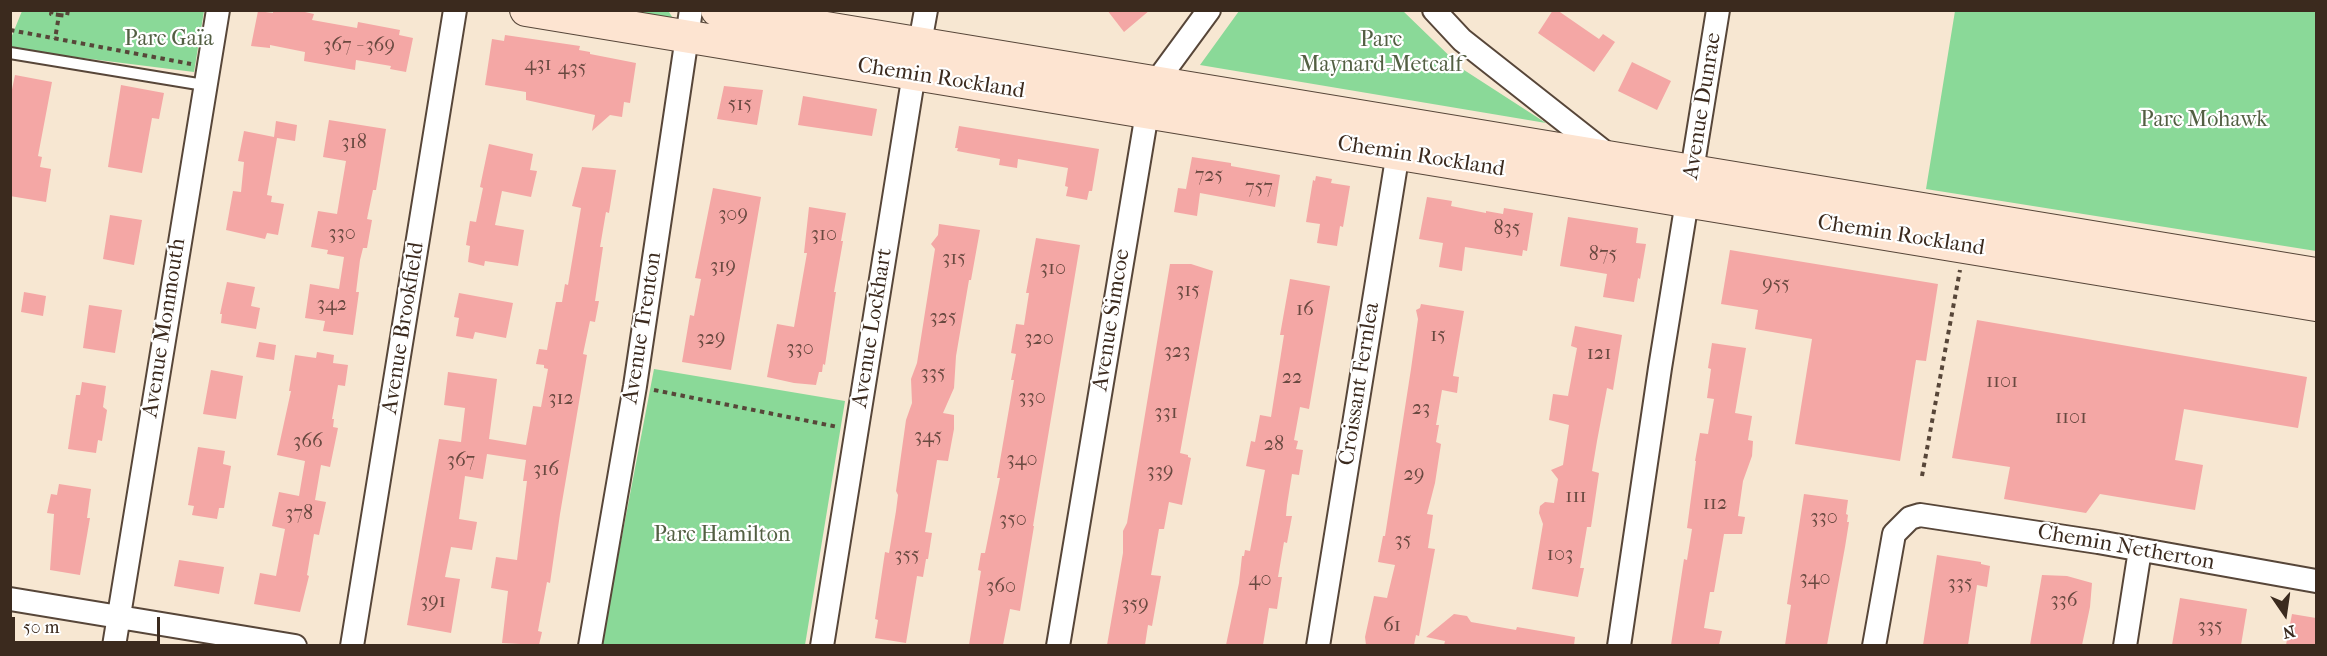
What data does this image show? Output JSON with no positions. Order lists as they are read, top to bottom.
{
  "streets": {
    "street": [
      "Chemin Rockland",
      "Avenue Dunrae",
      "Avenue Simcoe",
      "Avenue Monmouth",
      "Avenue Brookfield",
      "Avenue Trenton",
      "Avenue Lockhart",
      "Croissant Fernlea",
      "Chemin Netherton"
    ]
  },
  "crossings": [
    ["Chemin Rockland", "Avenue Dunrae"],
    ["Chemin Rockland", "Avenue Simcoe"],
    ["Chemin Rockland", "Avenue Trenton"],
    ["Chemin Rockland", "Avenue Lockhart"],
    ["Chemin Rockland", "Croissant Fernlea"]
  ],
  "parks": [
    "Parc Gaïa",
    "Parc Maynard-Metcalf",
    "Parc Mohawk",
    "Parc Hamilton"
  ],
  "house_numbers": [
    "367 - 369",
    "431",
    "435",
    "515",
    "318",
    "725",
    "757",
    "309",
    "835",
    "330",
    "310",
    "875",
    "315",
    "319",
    "310",
    "955",
    "315",
    "342",
    "16",
    "325",
    "15",
    "329",
    "320",
    "330",
    "323",
    "121",
    "335",
    "22",
    "1101",
    "330",
    "312",
    "23",
    "331",
    "1101",
    "345",
    "366",
    "28",
    "340",
    "367",
    "316",
    "339",
    "29",
    "111",
    "112",
    "378",
    "330",
    "350",
    "35",
    "103",
    "355",
    "340",
    "40",
    "335",
    "360",
    "336",
    "391",
    "359",
    "61",
    "335"
  ],
  "scale_bar": "50 m",
  "north": "bottom"
}
